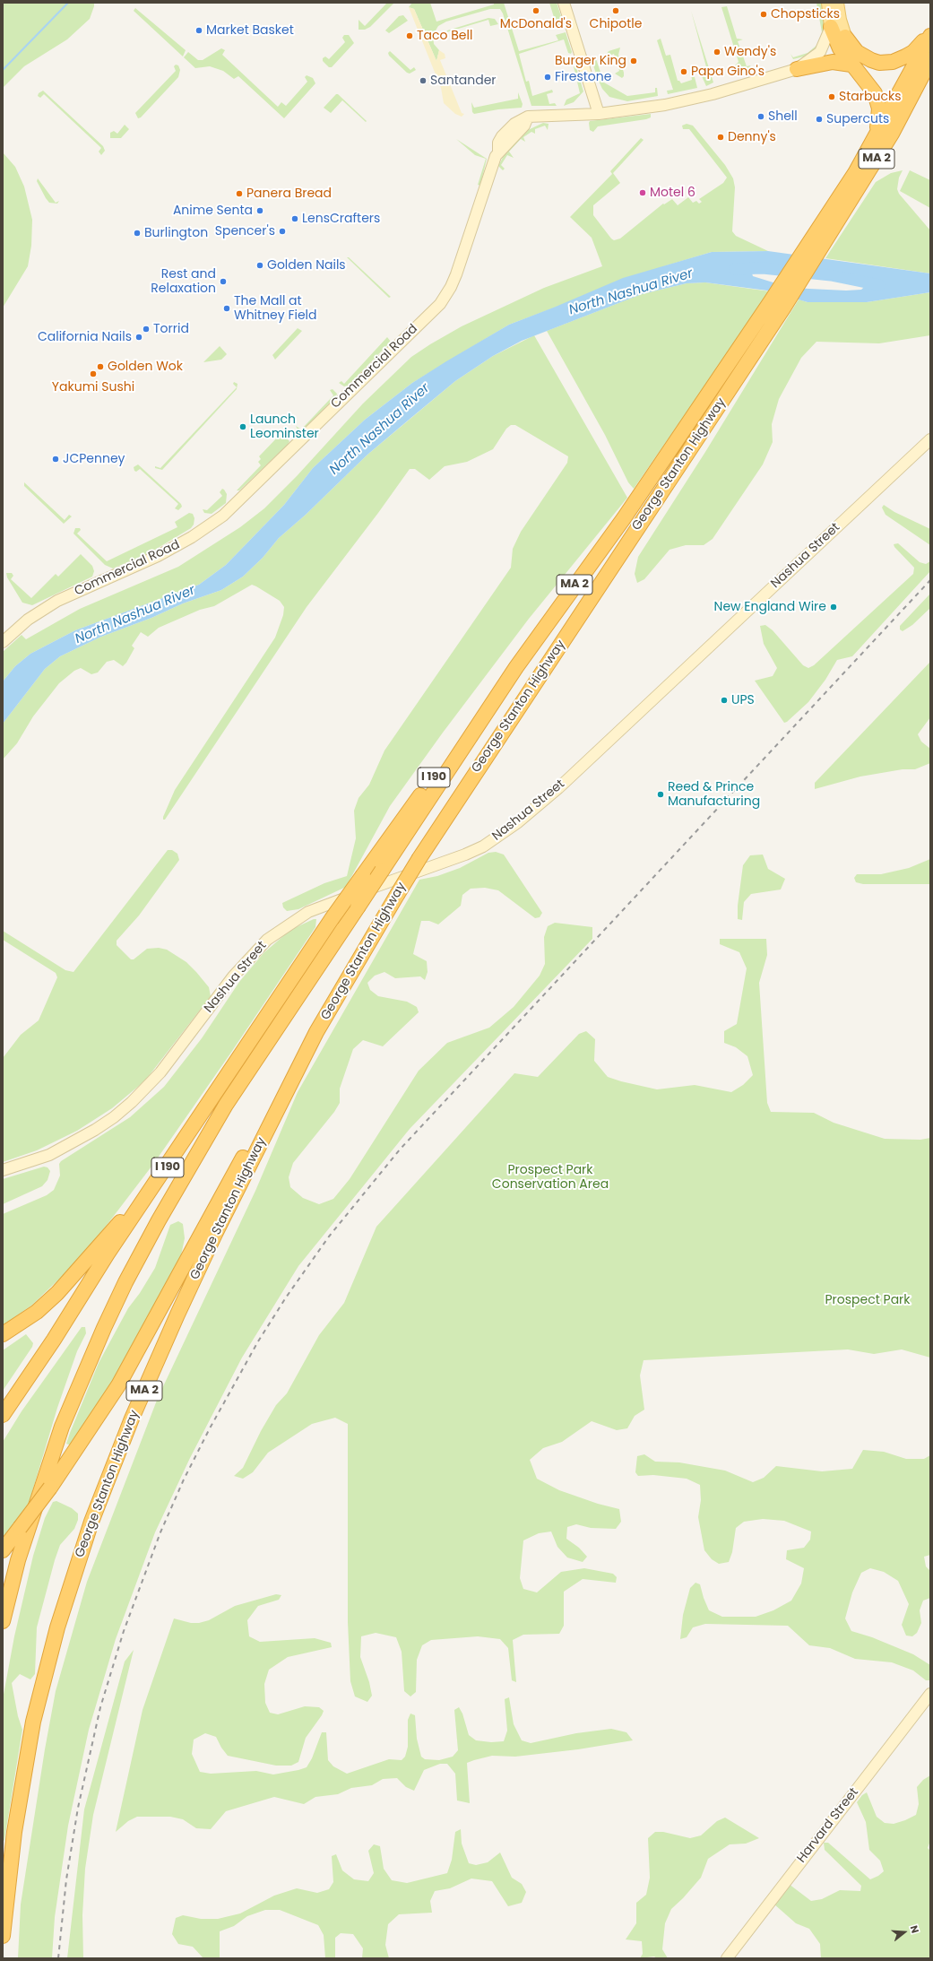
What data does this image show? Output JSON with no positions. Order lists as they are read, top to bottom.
{
  "streets": {
    "highway": ["MA 2", "George Stanton Highway", "I 190"],
    "main road": ["Commercial Road", "Nashua Street", "Harvard Street"]
  },
  "crossings": [
    ["George Stanton Highway", "I 190"]
  ],
  "water": ["North Nashua River"],
  "parks": ["Prospect Park Conservation Area", "Prospect Park"],
  "places": [
    "McDonald's",
    "Chipotle",
    "Chopsticks",
    "Market Basket",
    "Taco Bell",
    "Wendy's",
    "Burger King",
    "Papa Gino's",
    "Firestone",
    "Santander",
    "Starbucks",
    "Shell",
    "Supercuts",
    "Denny's",
    "Motel 6",
    "Panera Bread",
    "Anime Senta",
    "LensCrafters",
    "Spencer's",
    "Burlington",
    "Golden Nails",
    "Rest and Relaxation",
    "The Mall at Whitney Field",
    "Torrid",
    "California Nails",
    "Golden Wok",
    "Yakumi Sushi",
    "Launch Leominster",
    "JCPenney",
    "New England Wire",
    "UPS",
    "Reed & Prince Manufacturing"
  ],
  "north": "right"
}
